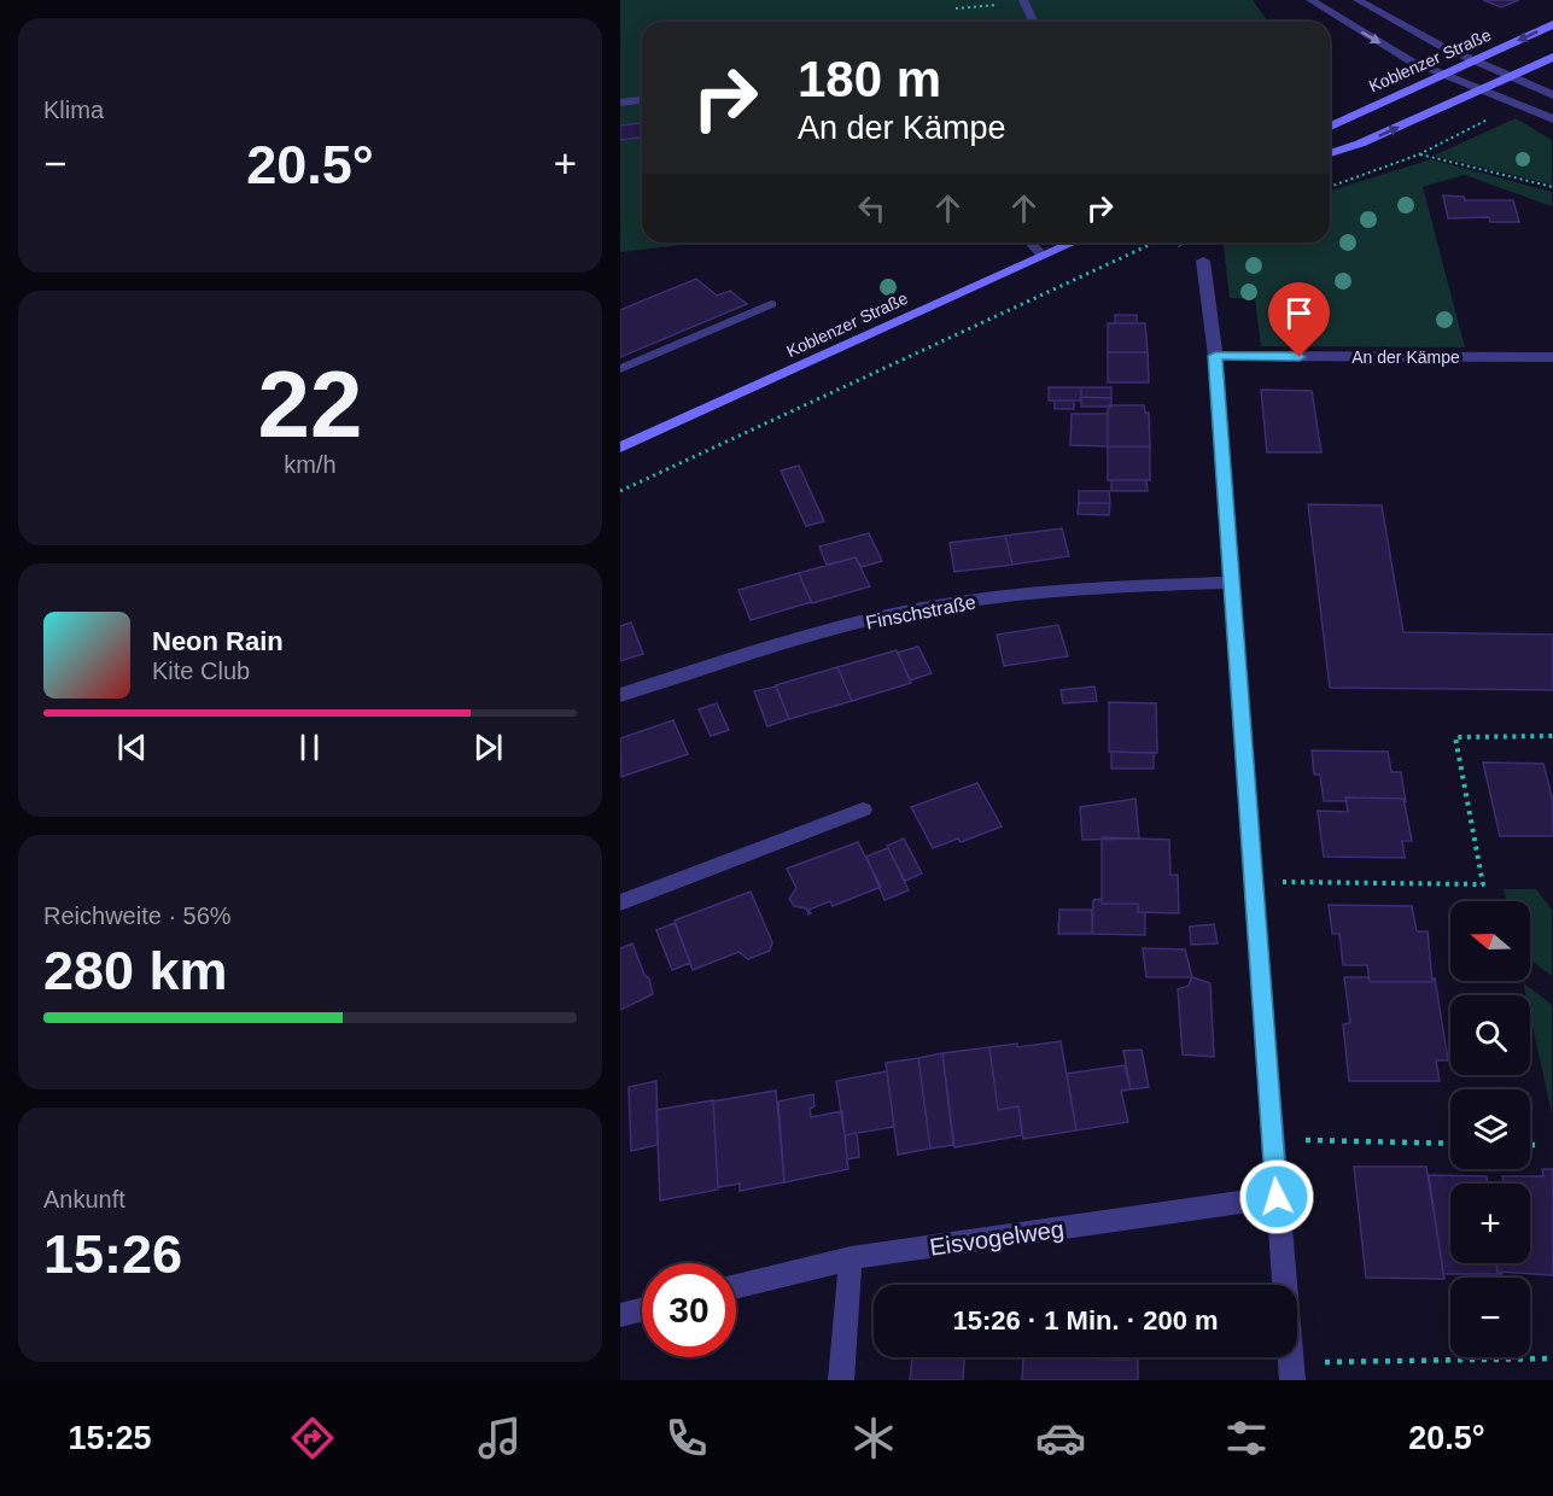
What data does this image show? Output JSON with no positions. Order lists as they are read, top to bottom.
{
  "streets": {
    "main road": ["Koblenzer Straße"],
    "street": ["An der Kämpe", "Finschstraße", "Eisvogelweg"]
  },
  "north": "left",
  "page": {
    "tile": [
      "Klima",
      ["22", "km/h"],
      ["Reichweite · 56%", "280 km"],
      ["Ankunft", "15:26"]
    ],
    "turn": ["180 m", "An der Kämpe"],
    "heat": ["−", "20.5°", "+"],
    "song": ["Neon Rain", "Kite Club"],
    "map_buttons": ["+", "−"],
    "limit": "30",
    "trip": "15:26 · 1 Min. · 200 m",
    "tabs": ["15:25", "20.5°"]
  }
}
